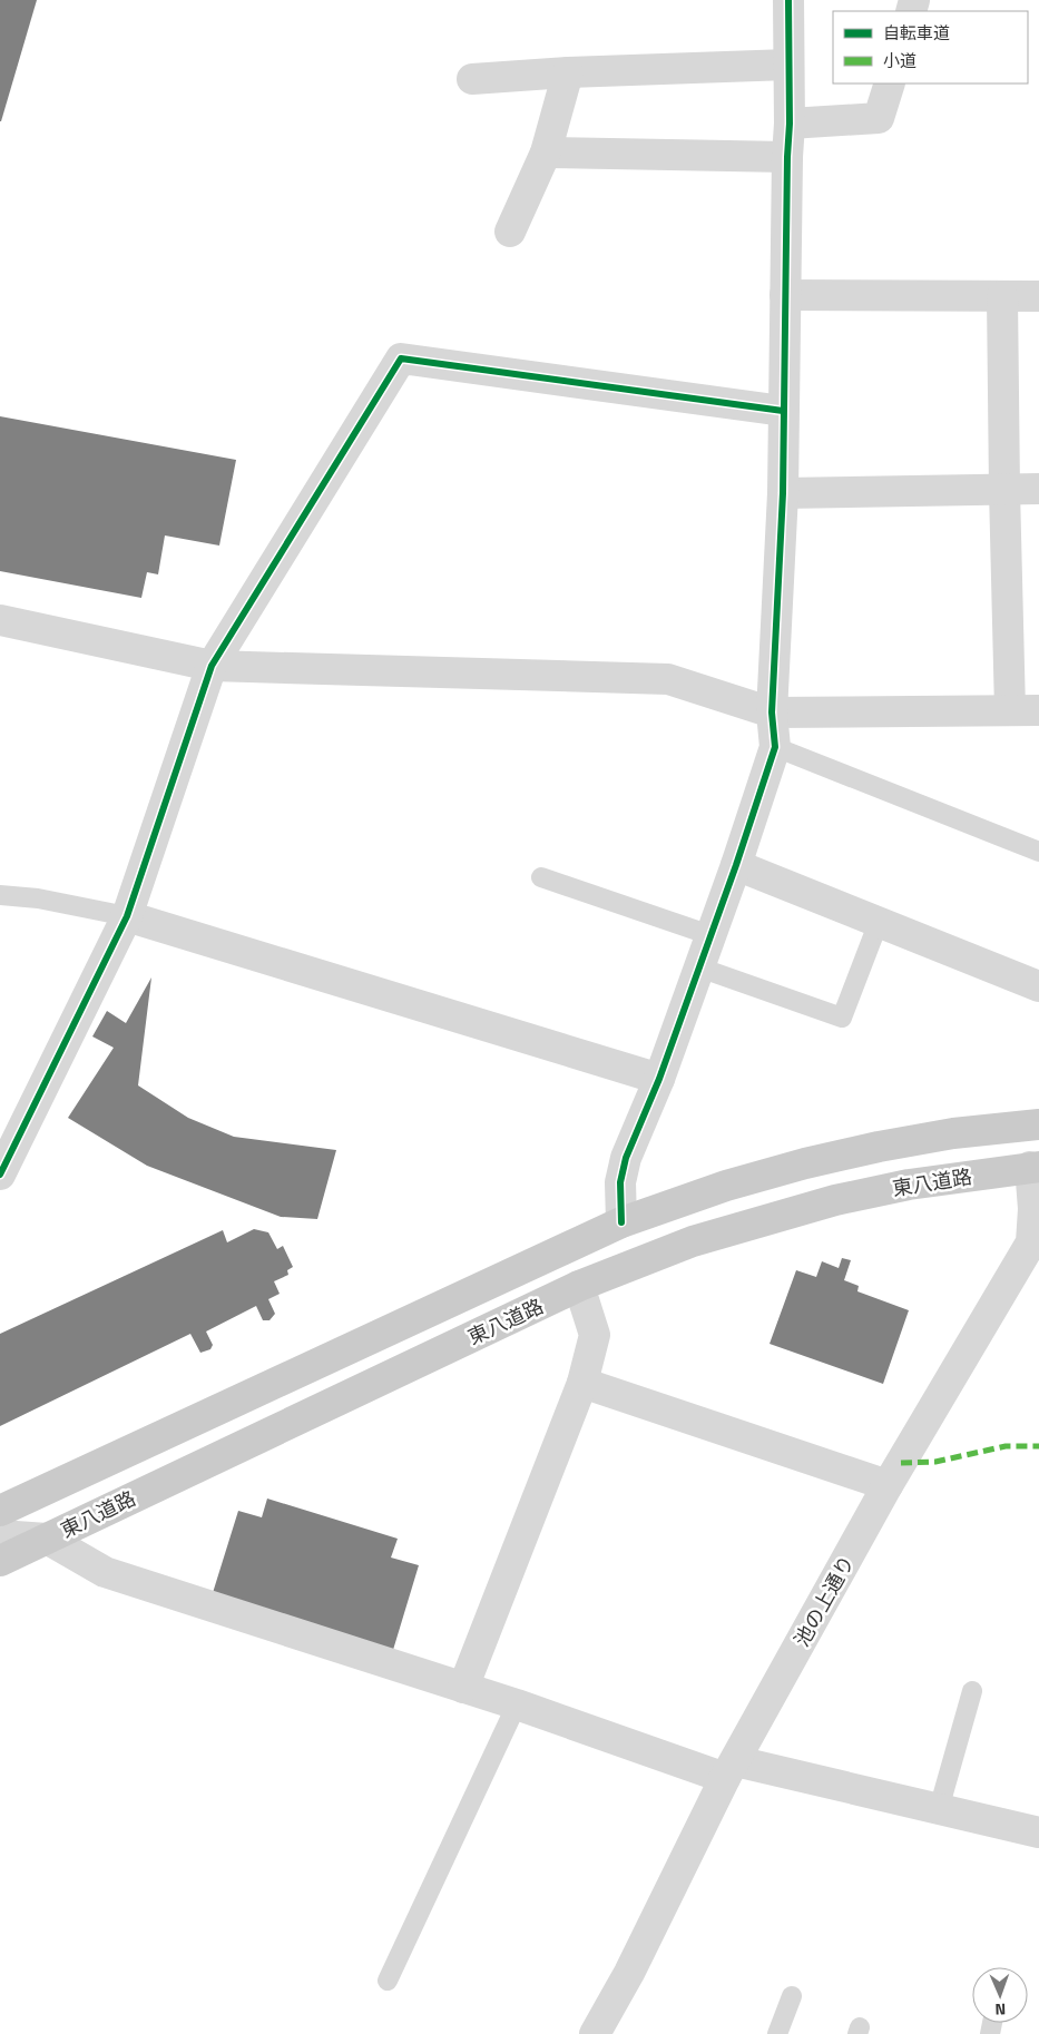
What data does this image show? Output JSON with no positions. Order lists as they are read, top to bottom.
{
  "streets": {
    "main road": ["東八道路"],
    "street": ["池の上通り"]
  },
  "crossings": [
    ["東八道路", "池の上通り"]
  ],
  "legend": ["自転車道", "小道"],
  "north": "bottom"
}
